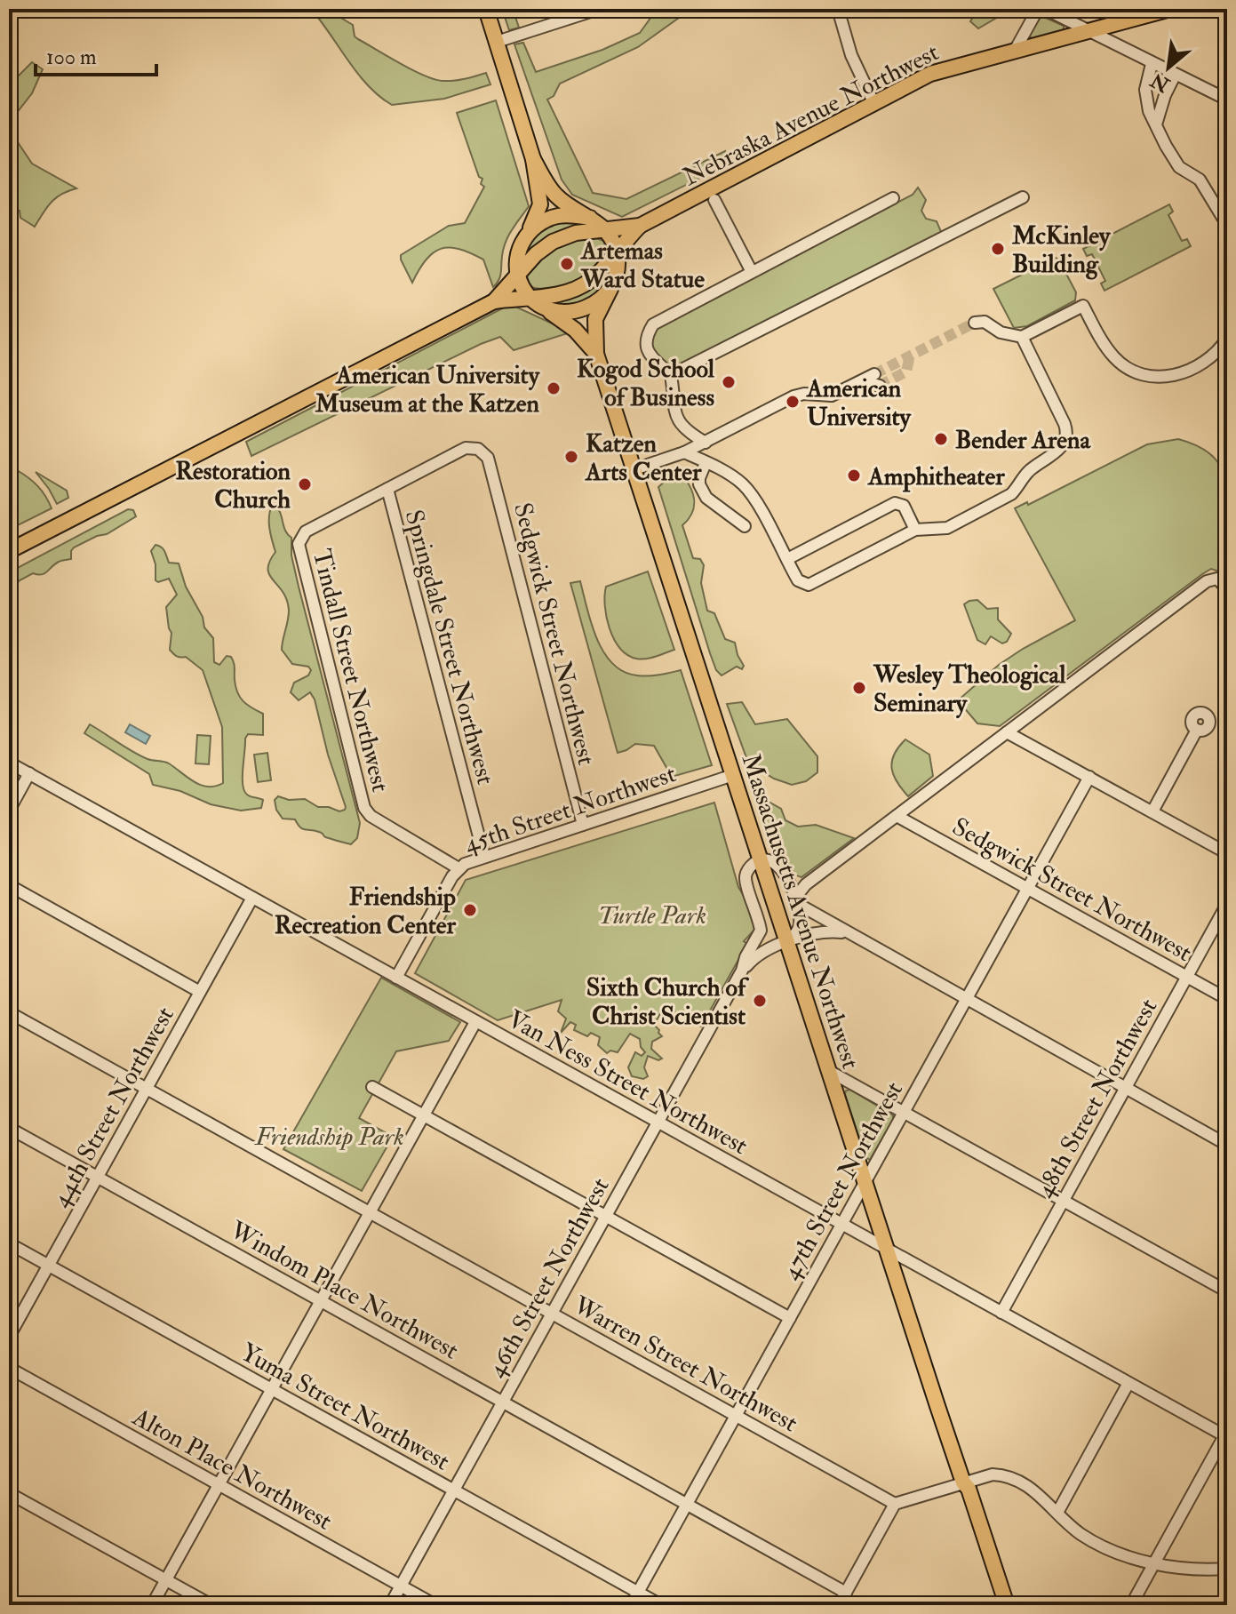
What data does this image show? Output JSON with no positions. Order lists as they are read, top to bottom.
{
  "streets": {
    "main road": ["Nebraska Avenue Northwest", "Massachusetts Avenue Northwest"],
    "street": [
      "Sedgwick Street Northwest",
      "Springdale Street Northwest",
      "Tindall Street Northwest",
      "45th Street Northwest",
      "Van Ness Street Northwest",
      "48th Street Northwest",
      "44th Street Northwest",
      "47th Street Northwest",
      "46th Street Northwest",
      "Windom Place Northwest",
      "Warren Street Northwest",
      "Yuma Street Northwest",
      "Alton Place Northwest"
    ]
  },
  "crossings": [
    ["Nebraska Avenue Northwest", "Massachusetts Avenue Northwest"],
    ["Sedgwick Street Northwest", "Springdale Street Northwest"],
    ["Sedgwick Street Northwest", "Tindall Street Northwest"],
    ["Sedgwick Street Northwest", "45th Street Northwest"],
    ["Sedgwick Street Northwest", "48th Street Northwest"],
    ["Sedgwick Street Northwest", "47th Street Northwest"],
    ["Springdale Street Northwest", "Tindall Street Northwest"],
    ["Springdale Street Northwest", "45th Street Northwest"],
    ["Tindall Street Northwest", "45th Street Northwest"],
    ["45th Street Northwest", "Massachusetts Avenue Northwest"],
    ["45th Street Northwest", "Van Ness Street Northwest"],
    ["Massachusetts Avenue Northwest", "Van Ness Street Northwest"],
    ["Massachusetts Avenue Northwest", "47th Street Northwest"],
    ["Massachusetts Avenue Northwest", "46th Street Northwest"],
    ["Van Ness Street Northwest", "48th Street Northwest"],
    ["Van Ness Street Northwest", "44th Street Northwest"],
    ["Van Ness Street Northwest", "47th Street Northwest"],
    ["Van Ness Street Northwest", "46th Street Northwest"],
    ["44th Street Northwest", "Windom Place Northwest"],
    ["44th Street Northwest", "Warren Street Northwest"],
    ["44th Street Northwest", "Yuma Street Northwest"],
    ["47th Street Northwest", "Windom Place Northwest"],
    ["47th Street Northwest", "Warren Street Northwest"],
    ["47th Street Northwest", "Yuma Street Northwest"],
    ["46th Street Northwest", "Windom Place Northwest"],
    ["46th Street Northwest", "Warren Street Northwest"],
    ["46th Street Northwest", "Yuma Street Northwest"],
    ["46th Street Northwest", "Alton Place Northwest"]
  ],
  "parks": ["Turtle Park", "Friendship Park"],
  "places": [
    "McKinley Building",
    "Artemas Ward Statue",
    "Kogod School of Business",
    "American University Museum at the Katzen",
    "American University",
    "Bender Arena",
    "Katzen Arts Center",
    "Amphitheater",
    "Restoration Church",
    "Wesley Theological Seminary",
    "Friendship Recreation Center",
    "Sixth Church of Christ Scientist"
  ],
  "scale_bar": "100 m",
  "north": "bottom left"
}
